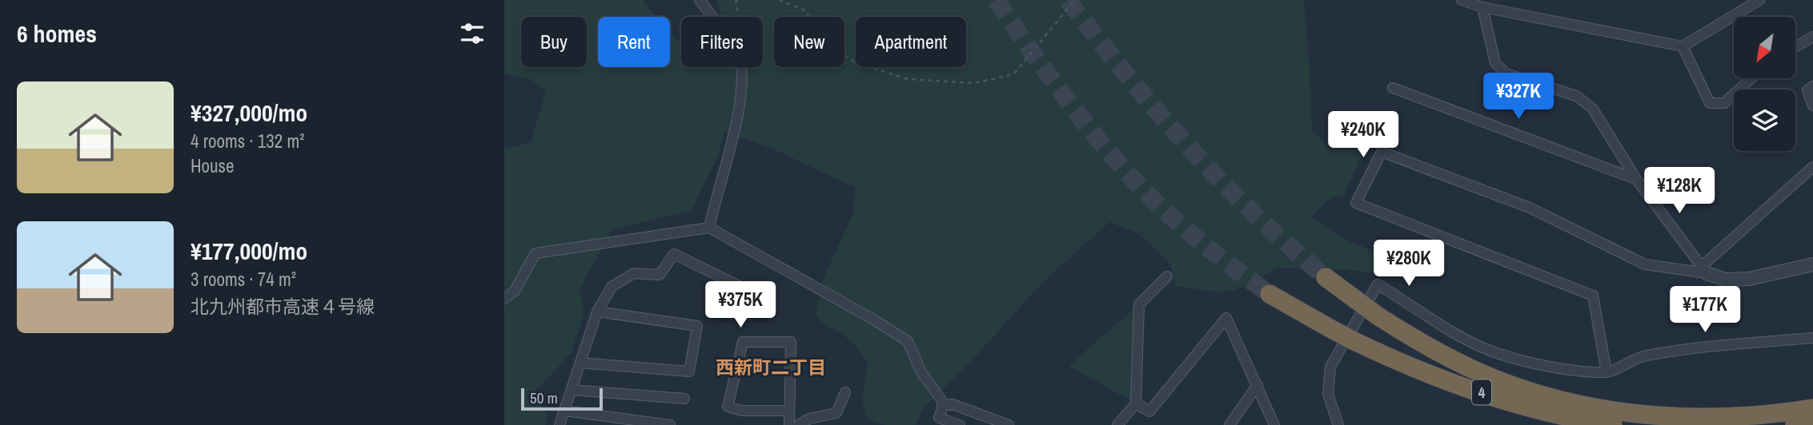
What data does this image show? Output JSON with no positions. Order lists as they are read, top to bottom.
{
  "streets": {
    "highway": ["4"]
  },
  "districts": ["西新町二丁目"],
  "scale_bar": "50 m",
  "north": "bottom left",
  "page": {
    "heading": "6 homes",
    "chip": [
      "Buy",
      "Rent",
      "Filters",
      "New",
      "Apartment"
    ],
    "list": [
      {
        "name": "¥327,000/mo",
        "note": "4 rooms · 132 m² · House"
      },
      {
        "name": "¥177,000/mo",
        "note": "3 rooms · 74 m² · 北九州都市高速４号線"
      }
    ],
    "price": [
      "¥327K",
      "¥240K",
      "¥128K",
      "¥280K",
      "¥375K",
      "¥177K"
    ],
    "scale": "50 m"
  }
}
